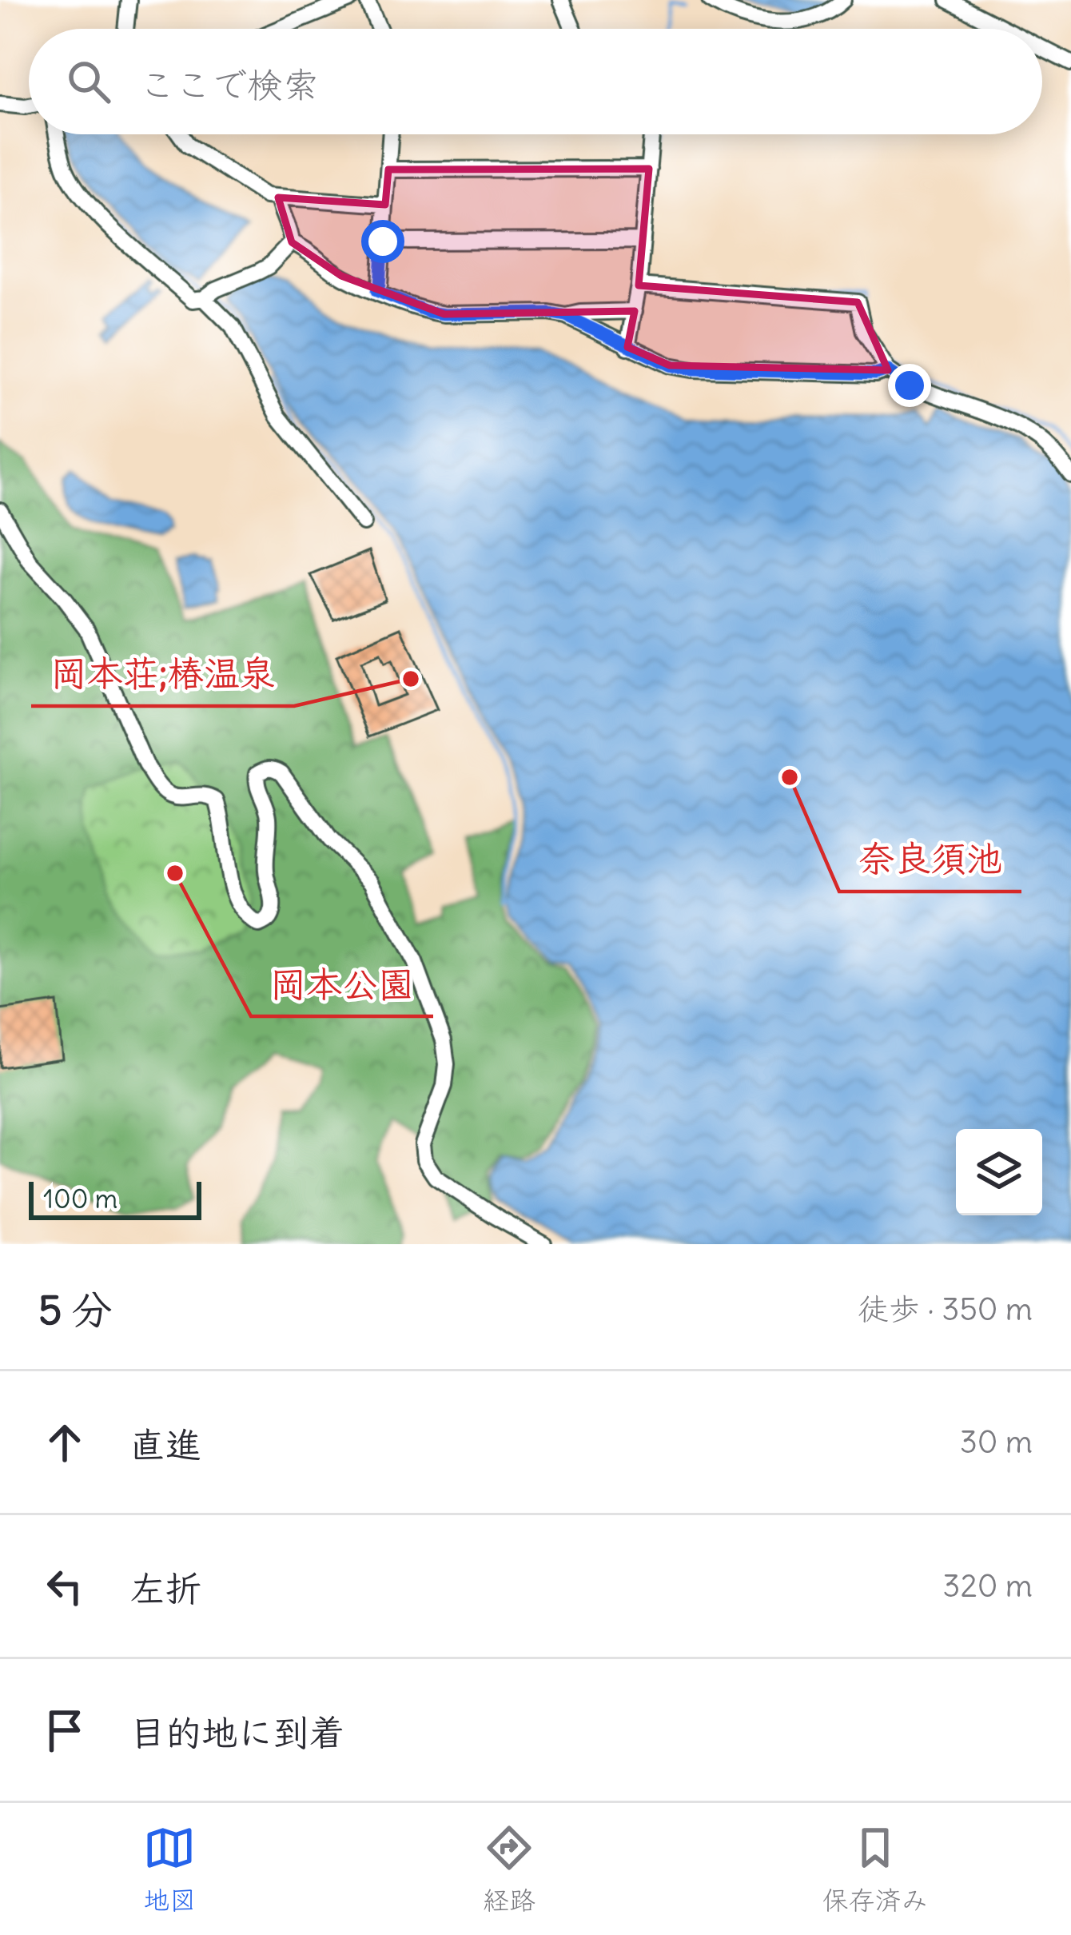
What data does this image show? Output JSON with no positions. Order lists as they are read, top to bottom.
{
  "places": ["岡本荘;椿温泉", "奈良須池", "岡本公園"],
  "scale_bar": "100 m",
  "page": {
    "search": "ここで検索",
    "scale": "100 m",
    "heading": ["5 分", "徒歩 · 350 m"],
    "list": [
      ["直進", "30 m"],
      ["左折", "320 m"],
      "目的地に到着"
    ],
    "nav": ["地図", "経路", "保存済み"]
  }
}
